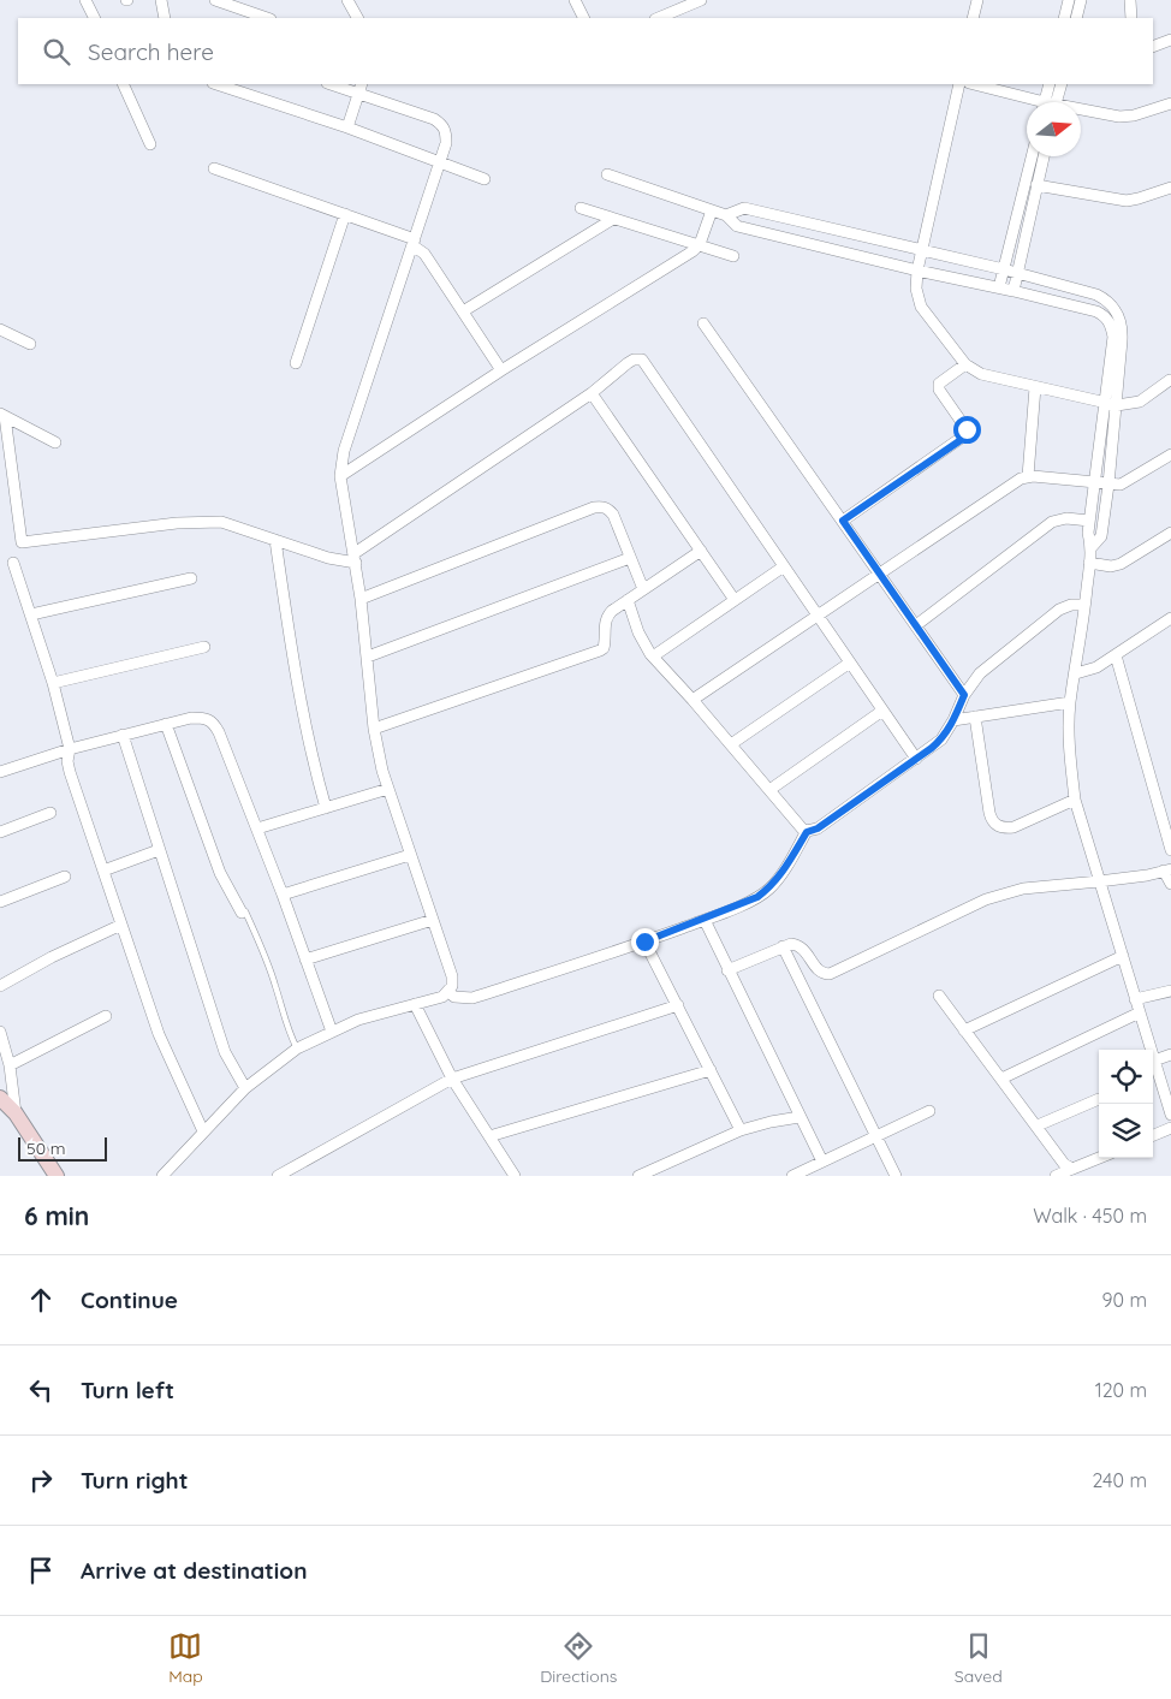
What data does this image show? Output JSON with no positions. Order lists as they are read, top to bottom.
{
  "scale_bar": "50 m",
  "north": "right",
  "page": {
    "search": "Search here",
    "scale": "50 m",
    "heading": ["6 min", "Walk · 450 m"],
    "list": [
      ["Continue", "90 m"],
      ["Turn left", "120 m"],
      ["Turn right", "240 m"],
      "Arrive at destination"
    ],
    "nav": ["Map", "Directions", "Saved"]
  }
}
